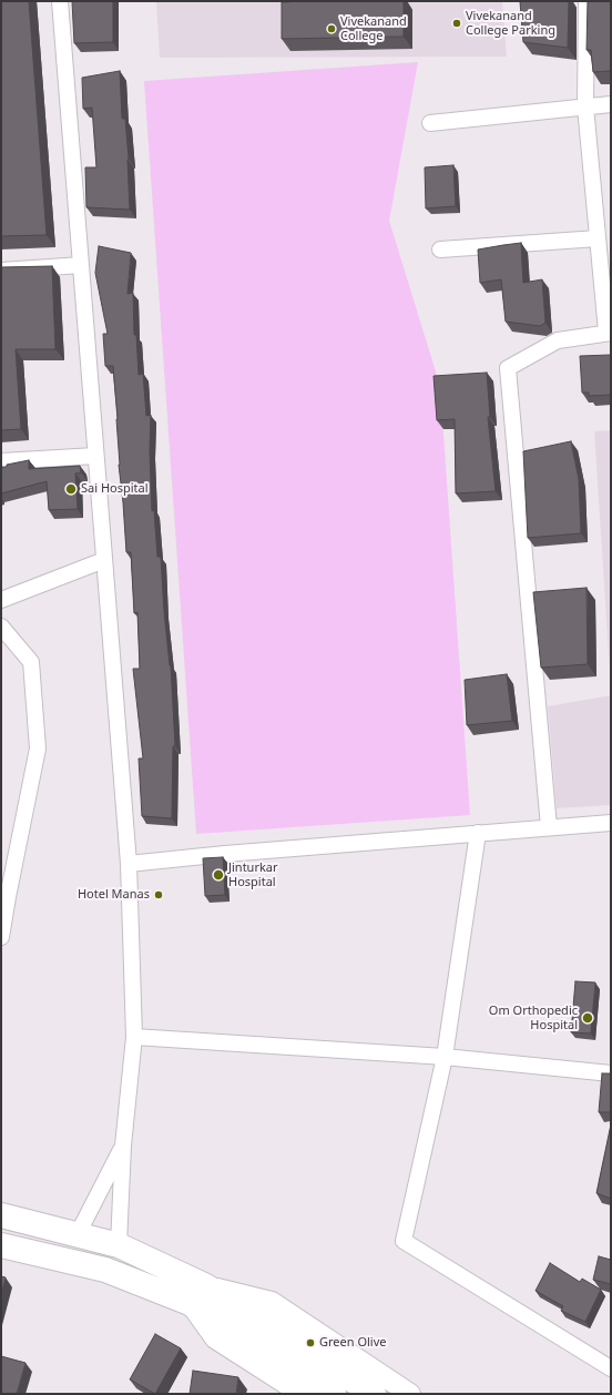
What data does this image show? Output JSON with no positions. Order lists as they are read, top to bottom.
{
  "places": [
    "Vivekanand College Parking",
    "Vivekanand College",
    "Sai Hospital",
    "Jinturkar Hospital",
    "Hotel Manas",
    "Om Orthopedic Hospital",
    "Green Olive"
  ]
}
